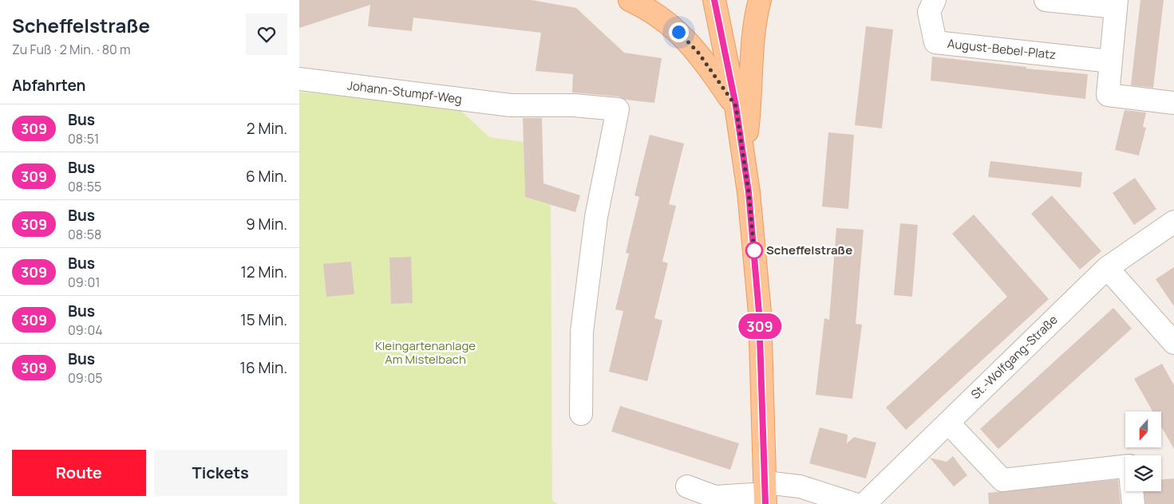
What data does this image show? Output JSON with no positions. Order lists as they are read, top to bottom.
{
  "streets": {
    "street": ["August-Bebel-Platz", "Johann-Stumpf-Weg", "St.-Wolfgang-Straße"]
  },
  "parks": ["Kleingartenanlage Am Mistelbach"],
  "places": ["Scheffelstraße"],
  "lines": ["bus line 309"],
  "north": "bottom",
  "page": {
    "heading": [
      ["Scheffelstraße", "Zu Fuß · 2 Min. · 80 m"],
      "Abfahrten"
    ],
    "on_map": "309",
    "list": [
      {
        "mark": "309",
        "name": "Bus",
        "note": "08:51",
        "value": "2 Min."
      },
      {
        "mark": "309",
        "name": "Bus",
        "note": "08:55",
        "value": "6 Min."
      },
      {
        "mark": "309",
        "name": "Bus",
        "note": "08:58",
        "value": "9 Min."
      },
      {
        "mark": "309",
        "name": "Bus",
        "note": "09:01",
        "value": "12 Min."
      },
      {
        "mark": "309",
        "name": "Bus",
        "note": "09:04",
        "value": "15 Min."
      },
      {
        "mark": "309",
        "name": "Bus",
        "note": "09:05",
        "value": "16 Min."
      }
    ],
    "buttons": ["Route", "Tickets"]
  }
}
